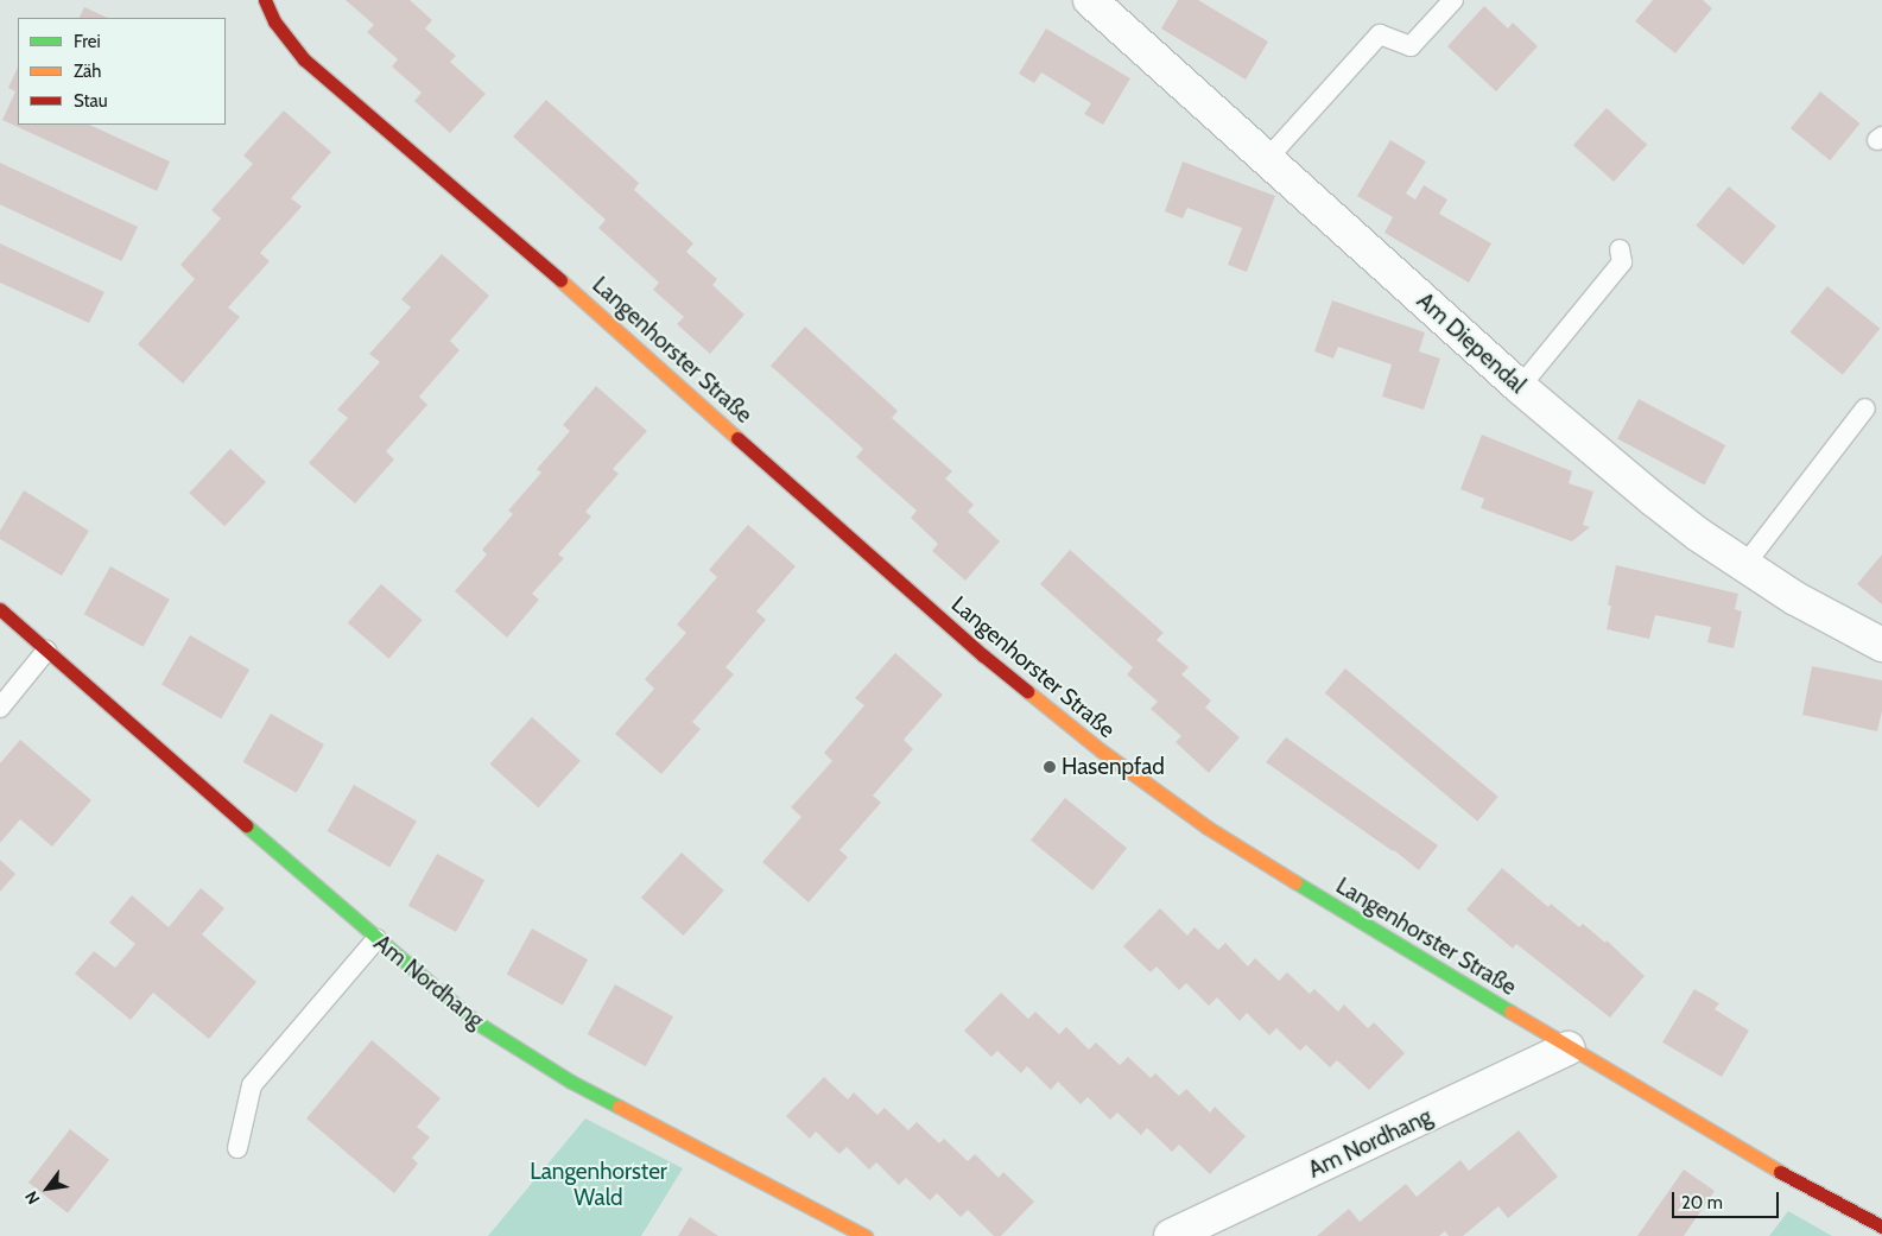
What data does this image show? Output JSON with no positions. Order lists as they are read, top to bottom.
{
  "streets": {
    "street": ["Am Diependal", "Langenhorster Straße", "Am Nordhang"]
  },
  "crossings": [
    ["Langenhorster Straße", "Am Nordhang"]
  ],
  "parks": ["Langenhorster Wald"],
  "places": ["Hasenpfad"],
  "legend": ["Frei", "Zäh", "Stau"],
  "scale_bar": "20 m",
  "north": "bottom left"
}
